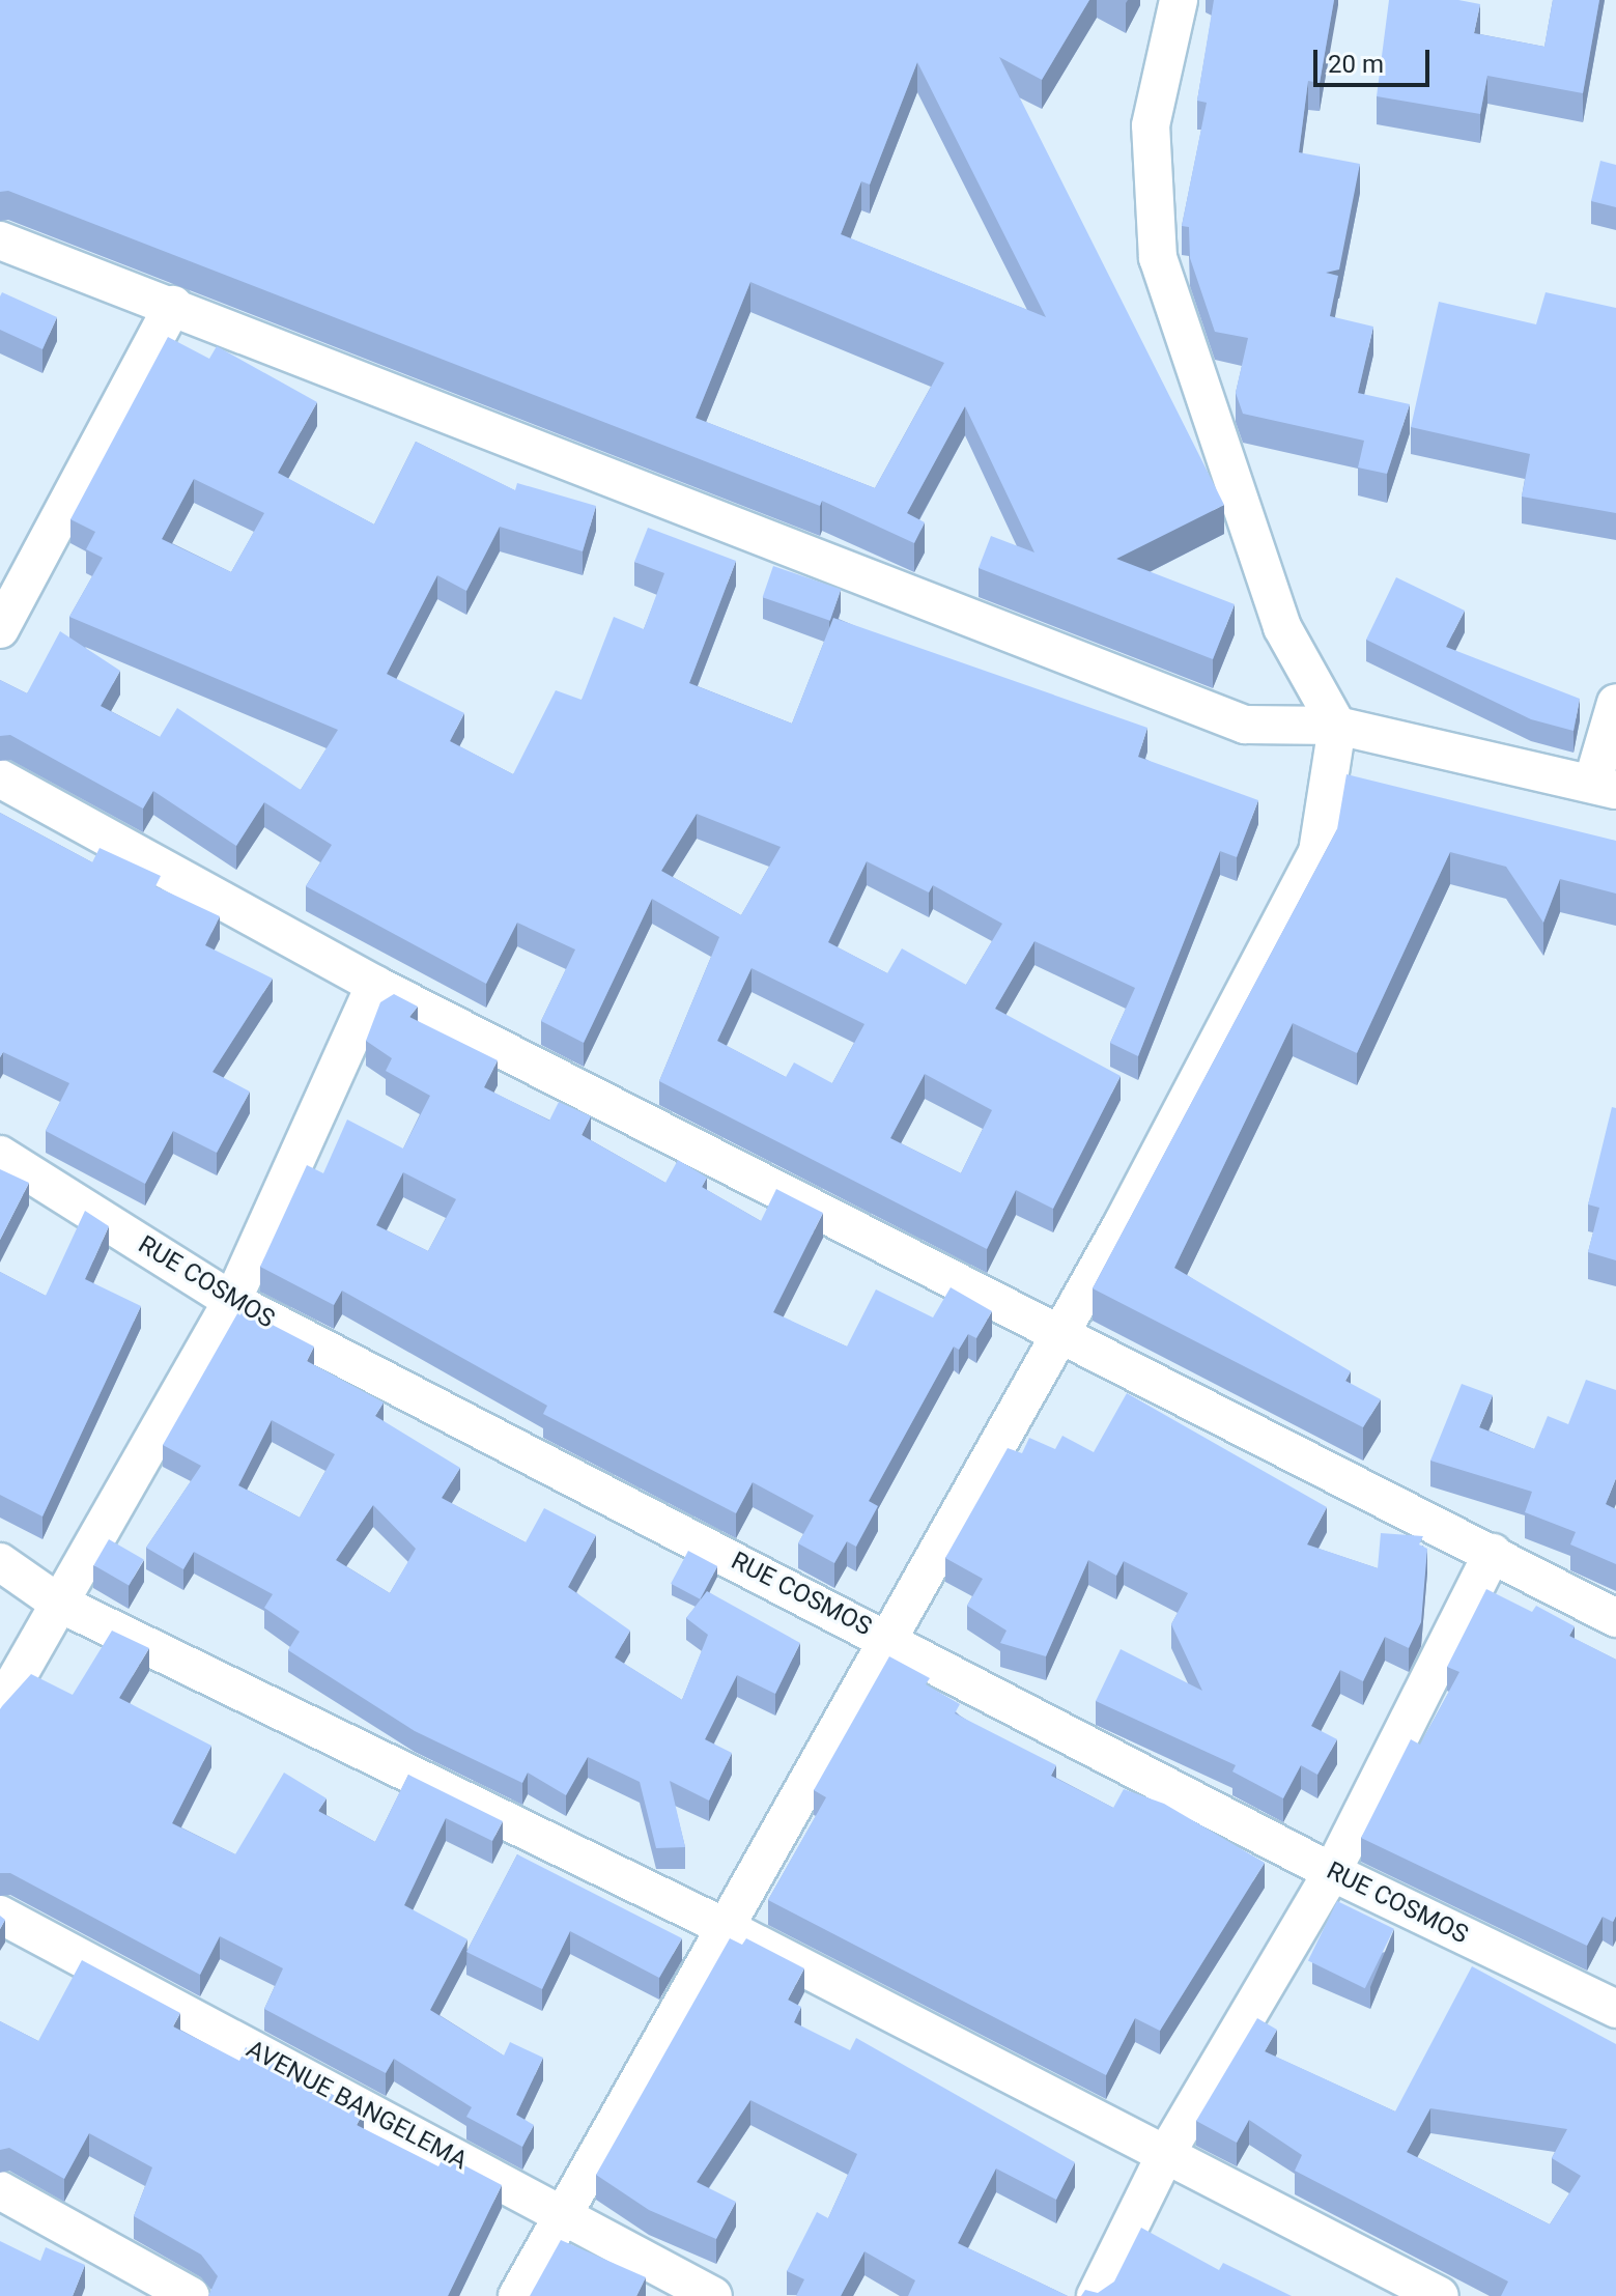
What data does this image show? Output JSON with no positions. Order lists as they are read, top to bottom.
{
  "streets": {
    "street": ["RUE COSMOS", "AVENUE BANGELEMA"]
  },
  "scale_bar": "20 m"
}
